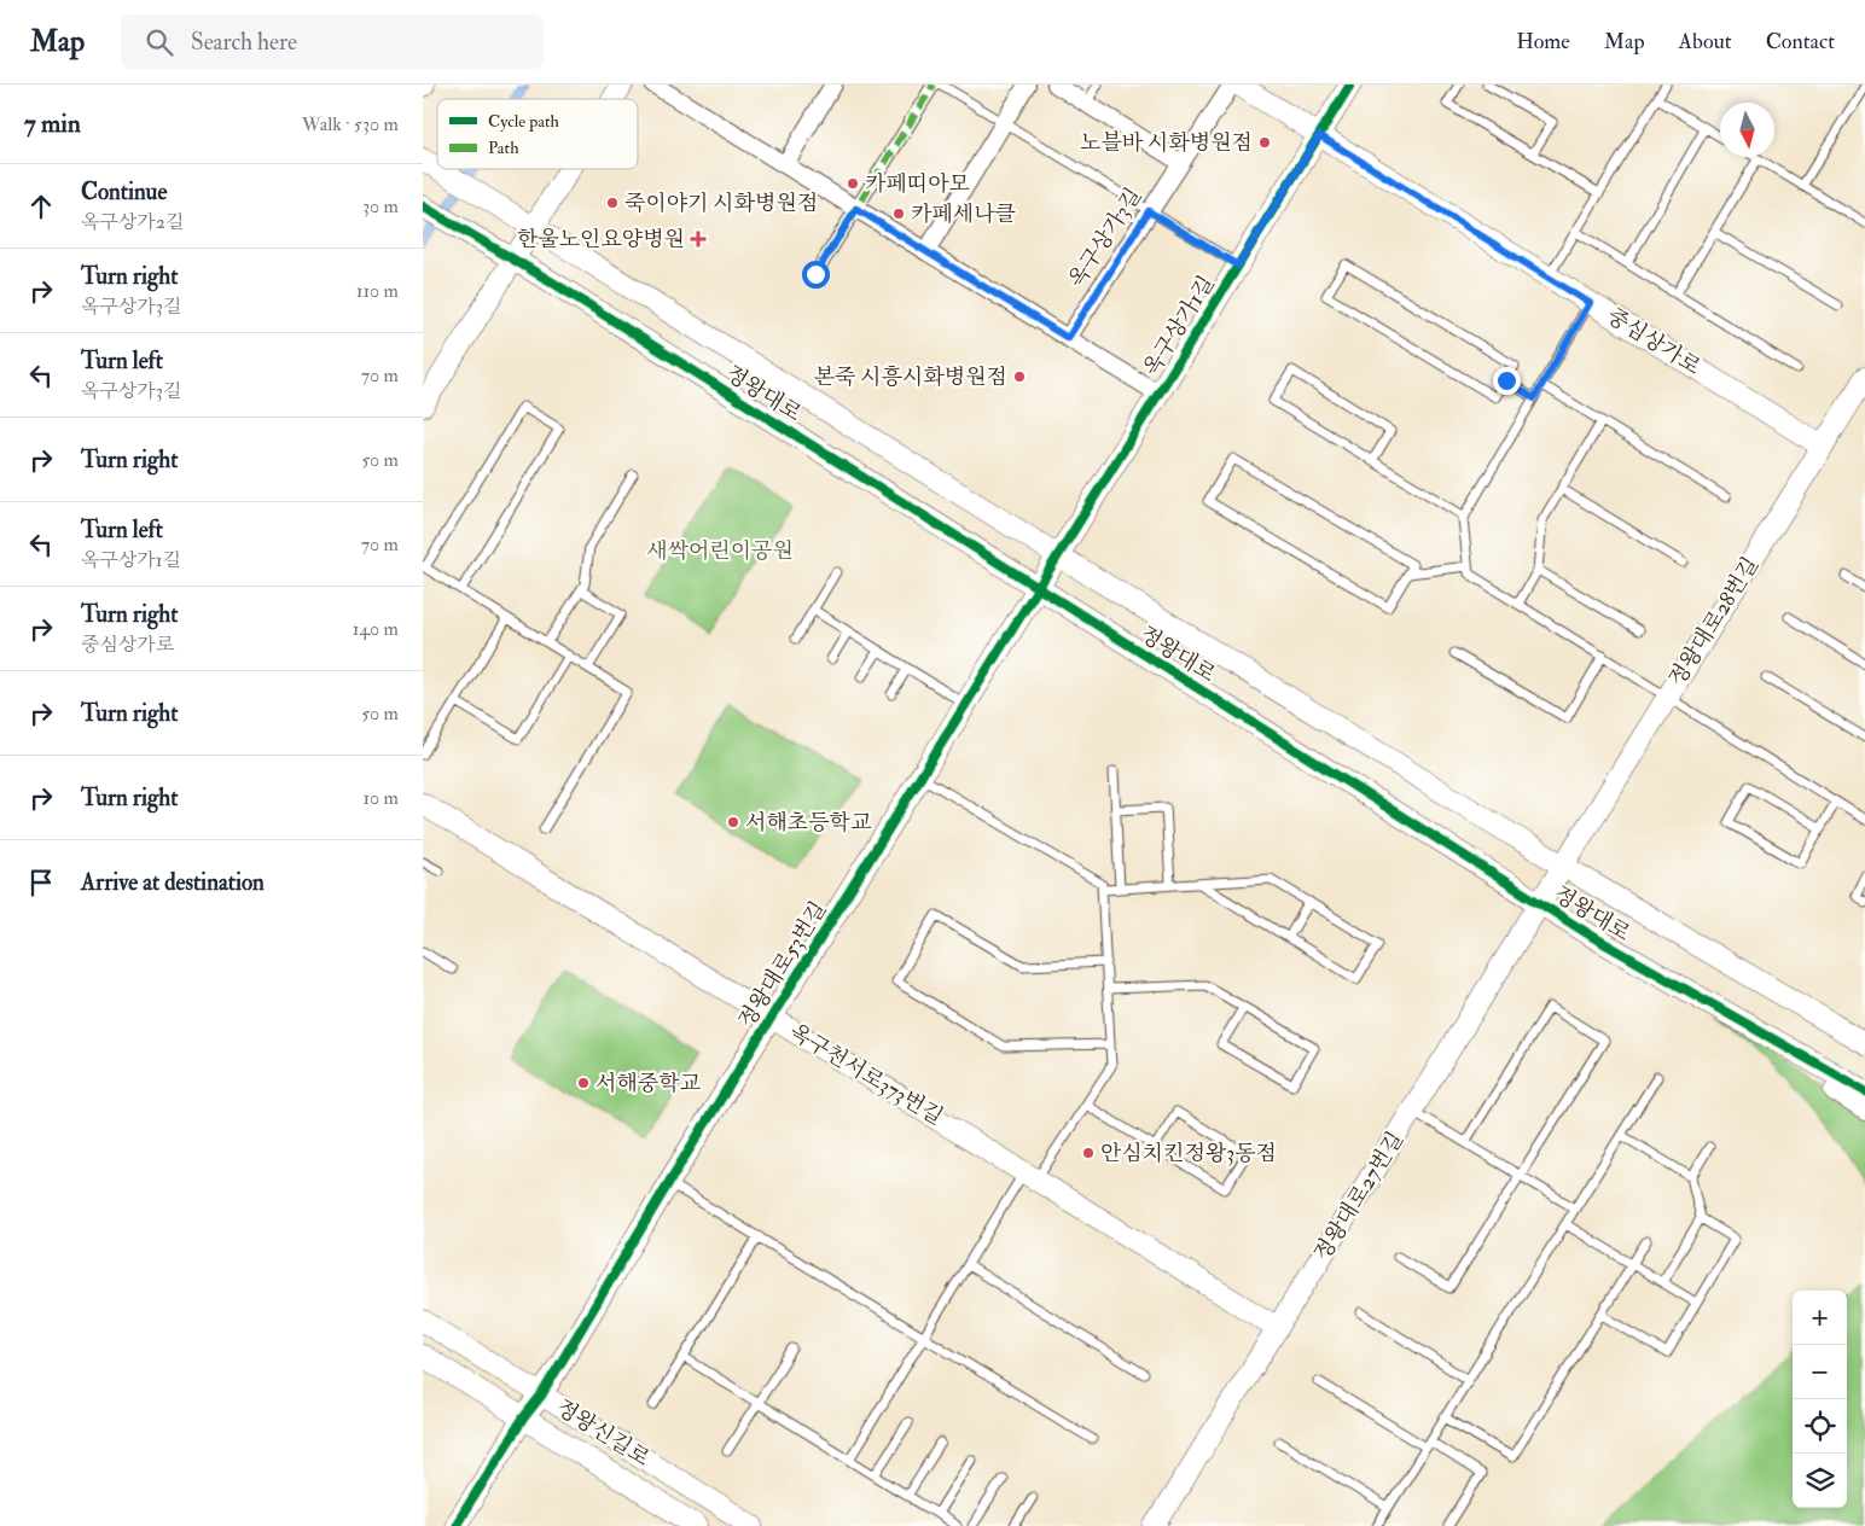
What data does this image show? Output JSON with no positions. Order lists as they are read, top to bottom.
{
  "streets": {
    "street": [
      "옥구상가3길",
      "옥구상가1길",
      "중심상가로",
      "정왕대로",
      "정왕대로28번길",
      "정왕대로53번길",
      "옥구천서로373번길",
      "정왕대로27번길",
      "정왕신길로"
    ]
  },
  "crossings": [
    ["옥구상가1길", "중심상가로"],
    ["옥구상가1길", "정왕대로"],
    ["옥구상가1길", "정왕대로53번길"],
    ["중심상가로", "정왕대로28번길"],
    ["정왕대로", "정왕대로28번길"],
    ["정왕대로", "정왕대로53번길"],
    ["정왕대로", "정왕대로27번길"],
    ["정왕대로28번길", "정왕대로27번길"],
    ["정왕대로53번길", "옥구천서로373번길"],
    ["정왕대로53번길", "정왕신길로"],
    ["옥구천서로373번길", "정왕대로27번길"]
  ],
  "parks": ["새싹어린이공원"],
  "places": {
    "other": [
      "노블바 시화병원점",
      "카페띠아모",
      "죽이야기 시화병원점",
      "카페세나클",
      "본죽 시흥시화병원점",
      "서해초등학교",
      "서해중학교",
      "안심치킨정왕3동점"
    ],
    "health": ["한울노인요양병원"]
  },
  "legend": ["Cycle path", "Path"],
  "north": "bottom",
  "page": {
    "header": "Map",
    "search": "Search here",
    "nav": [
      "Home",
      "Map",
      "About",
      "Contact"
    ],
    "heading": ["7 min", "Walk · 530 m"],
    "list": [
      ["Continue", "옥구상가2길", "30 m"],
      ["Turn right", "옥구상가3길", "110 m"],
      ["Turn left", "옥구상가3길", "70 m"],
      ["Turn right", "50 m"],
      ["Turn left", "옥구상가1길", "70 m"],
      ["Turn right", "중심상가로", "140 m"],
      ["Turn right", "50 m"],
      ["Turn right", "10 m"],
      "Arrive at destination"
    ],
    "map_buttons": ["+", "−"]
  }
}
